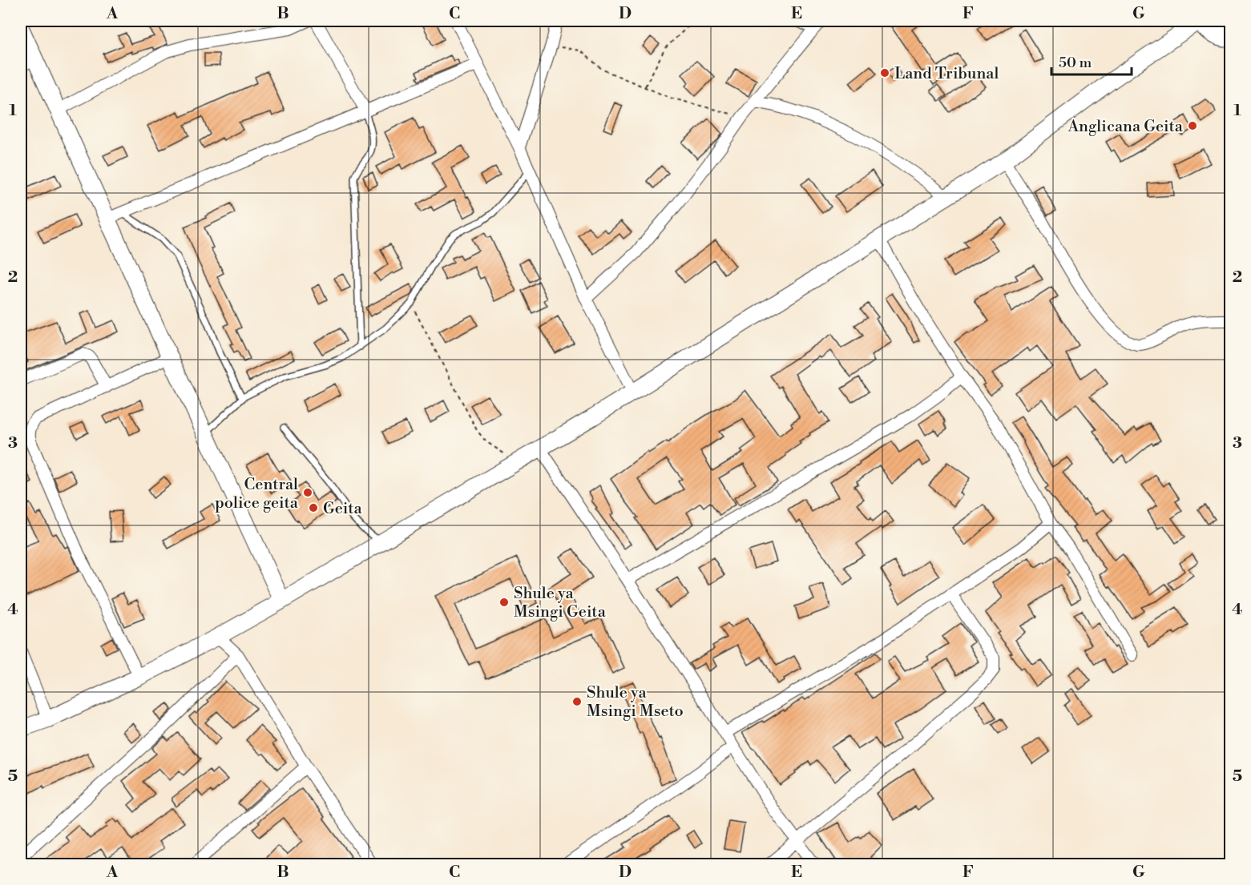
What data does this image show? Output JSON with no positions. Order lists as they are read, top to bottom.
{
  "places": [
    "Land Tribunal",
    "Anglicana Geita",
    "Central police geita",
    "Geita",
    "Shule ya Msingi Geita",
    "Shule ya Msingi Mseto"
  ],
  "scale_bar": "50 m",
  "grid": {
    "columns": [
      "A",
      "B",
      "C",
      "D",
      "E",
      "F",
      "G"
    ],
    "rows": [
      "1",
      "2",
      "3",
      "4",
      "5"
    ]
  }
}
